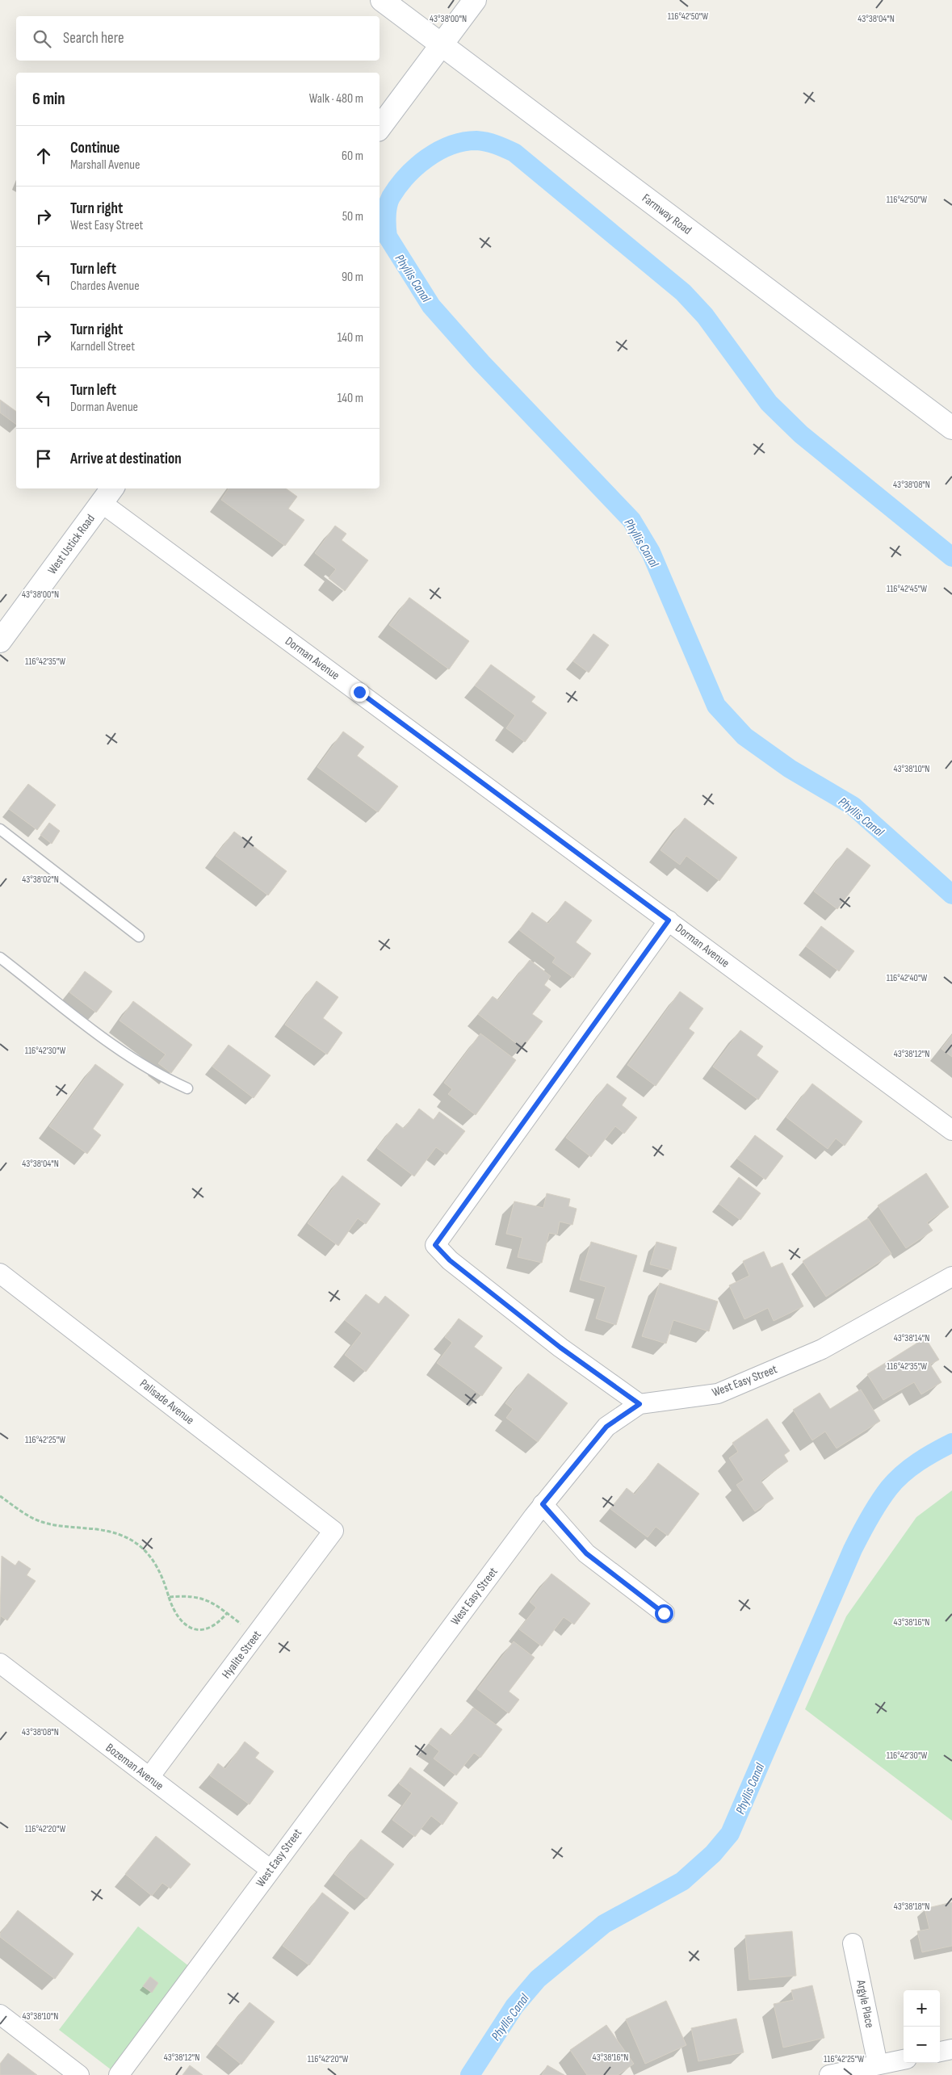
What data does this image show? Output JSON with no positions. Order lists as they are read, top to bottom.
{
  "streets": {
    "main road": ["Farmway Road", "West Ustick Road"],
    "street": [
      "Dorman Avenue",
      "West Easy Street",
      "Palisade Avenue",
      "Hyalite Street",
      "Bozeman Avenue",
      "Argyle Place"
    ]
  },
  "crossings": [
    ["West Ustick Road", "Dorman Avenue"],
    ["West Easy Street", "Bozeman Avenue"],
    ["Palisade Avenue", "Hyalite Street"],
    ["Hyalite Street", "Bozeman Avenue"]
  ],
  "water": ["Phyllis Canal"],
  "page": {
    "search": "Search here",
    "heading": ["6 min", "Walk · 480 m"],
    "list": [
      ["Continue", "Marshall Avenue", "60 m"],
      ["Turn right", "West Easy Street", "50 m"],
      ["Turn left", "Chardes Avenue", "90 m"],
      ["Turn right", "Karndell Street", "140 m"],
      ["Turn left", "Dorman Avenue", "140 m"],
      "Arrive at destination"
    ],
    "map_buttons": ["+", "−"]
  },
  "coordinates": [
    "116°42'50\"W",
    "43°38'00\"N",
    "43°38'04\"N",
    "43°38'08\"N",
    "116°42'45\"W",
    "116°42'35\"W",
    "43°38'10\"N",
    "43°38'02\"N",
    "116°42'40\"W",
    "116°42'30\"W",
    "43°38'12\"N",
    "43°38'14\"N",
    "116°42'25\"W",
    "43°38'16\"N",
    "116°42'20\"W",
    "43°38'18\"N"
  ]
}
